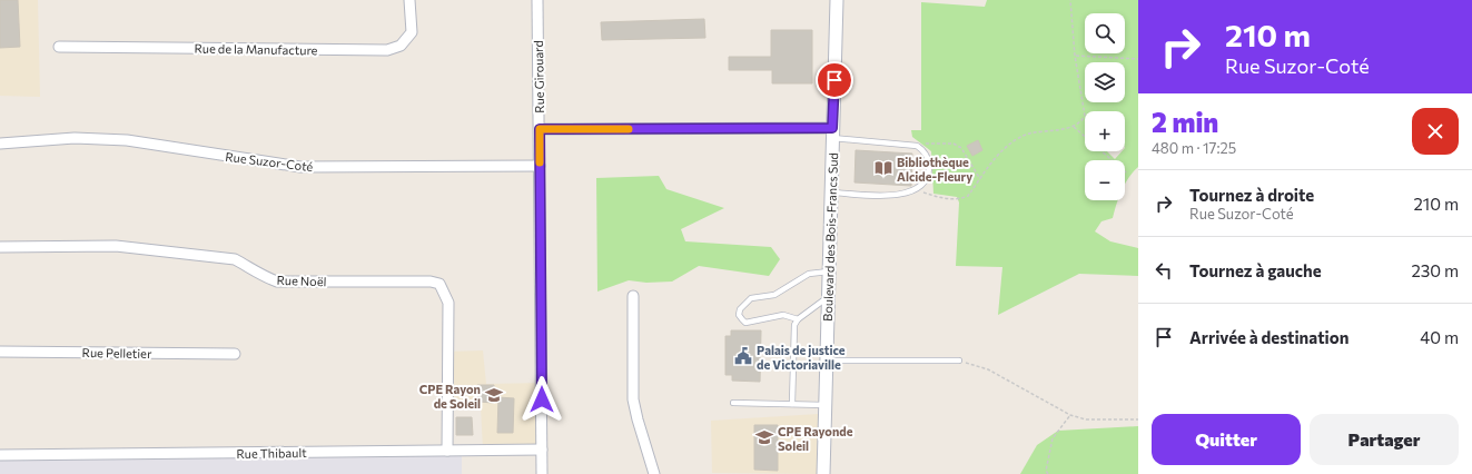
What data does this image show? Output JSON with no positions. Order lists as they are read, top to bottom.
{
  "streets": {
    "street": [
      "Rue de la Manufacture",
      "Rue Girouard",
      "Rue Suzor-Coté",
      "Boulevard des Bois-Francs Sud",
      "Rue Noël",
      "Rue Pelletier",
      "Rue Thibault"
    ]
  },
  "crossings": [
    ["Rue Girouard", "Rue Suzor-Coté"],
    ["Rue Girouard", "Rue Thibault"],
    ["Rue Noël", "Rue Thibault"]
  ],
  "places": {
    "library": ["Bibliothèque Alcide-Fleury"],
    "public building": ["Palais de justice de Victoriaville"],
    "school or university": ["CPE Rayon de Soleil", "CPE Rayonde Soleil"]
  },
  "page": {
    "turn": ["210 m", "Rue Suzor-Coté"],
    "map_buttons": ["+", "−"],
    "heading": ["2 min", "480 m · 17:25"],
    "list": [
      {
        "name": "Tournez à droite",
        "note": "Rue Suzor-Coté",
        "value": "210 m"
      },
      {
        "name": "Tournez à gauche",
        "value": "230 m"
      },
      {
        "name": "Arrivée à destination",
        "value": "40 m"
      }
    ],
    "buttons": ["Quitter", "Partager"]
  }
}
